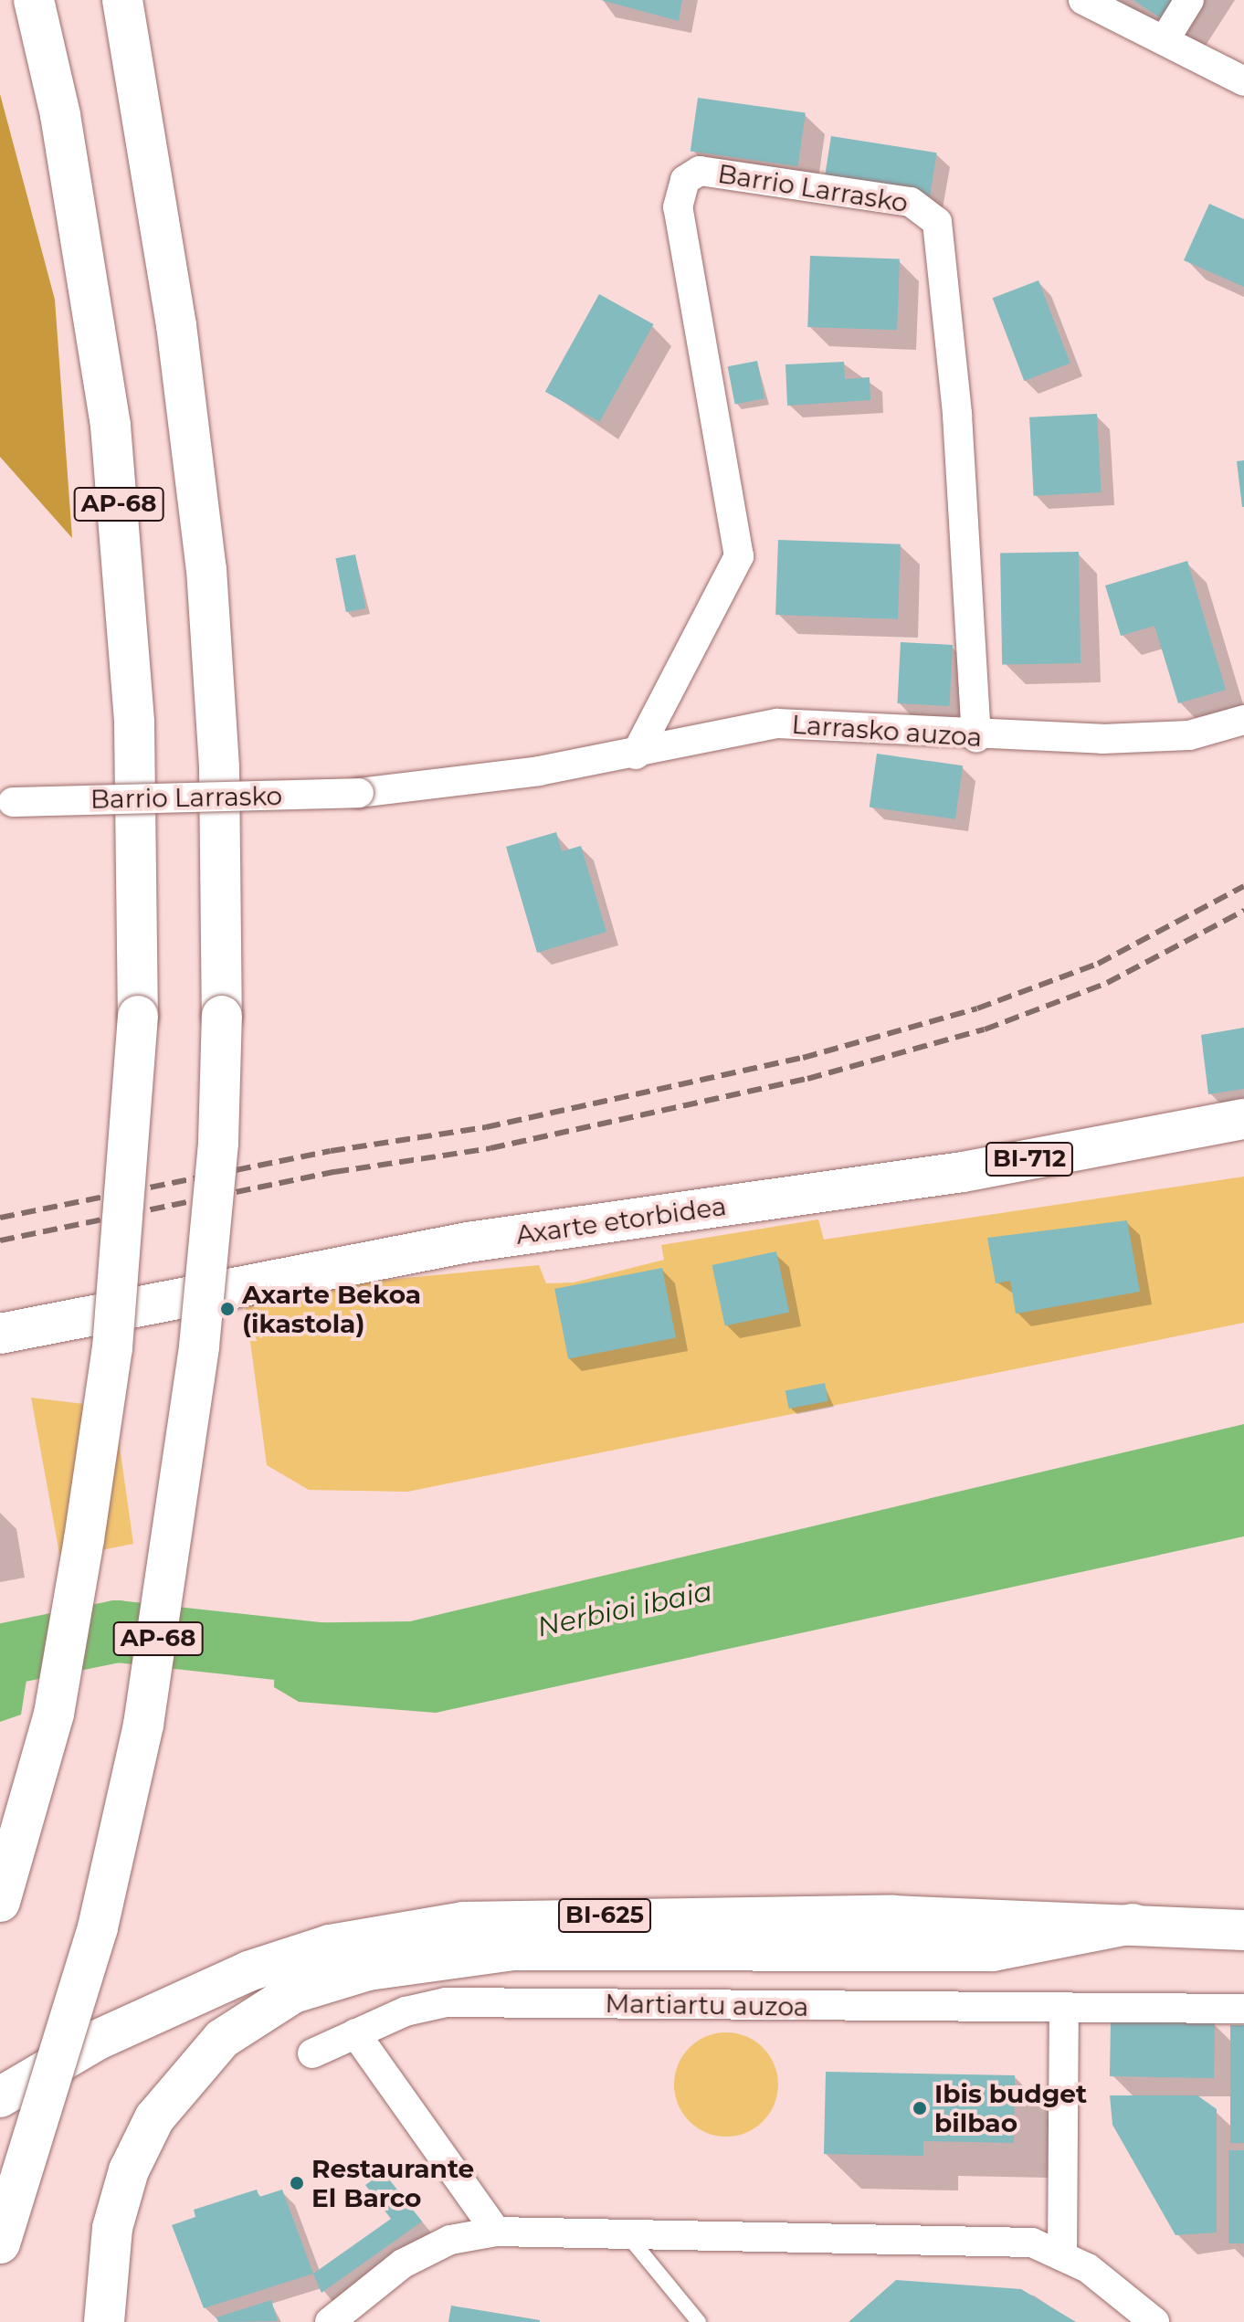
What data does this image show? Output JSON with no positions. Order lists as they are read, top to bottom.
{
  "streets": {
    "main road": [
      "AP-68",
      "BI-712",
      "Axarte etorbidea",
      "BI-625"
    ],
    "street": ["Barrio Larrasko", "Larrasko auzoa", "Martiartu auzoa"]
  },
  "crossings": [
    ["Barrio Larrasko", "Larrasko auzoa"]
  ],
  "water": ["Nerbioi ibaia"],
  "places": ["Axarte Bekoa (ikastola)", "Ibis budget bilbao", "Restaurante El Barco"]
}
